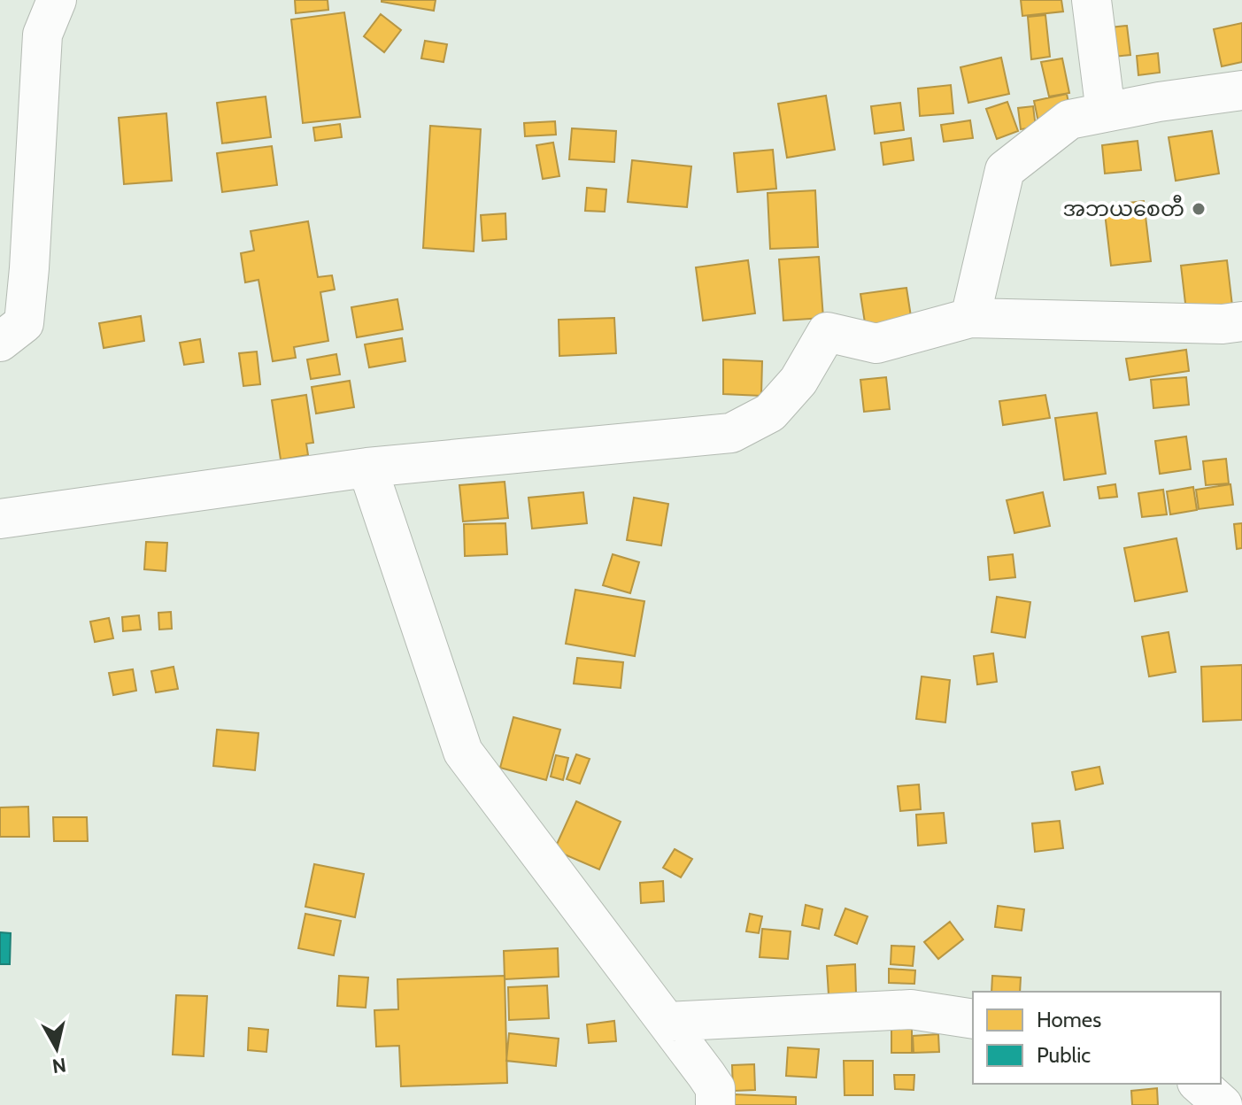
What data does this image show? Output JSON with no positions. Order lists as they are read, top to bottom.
{
  "places": ["အဘယစေတီ"],
  "legend": ["Homes", "Public"],
  "north": "bottom"
}
